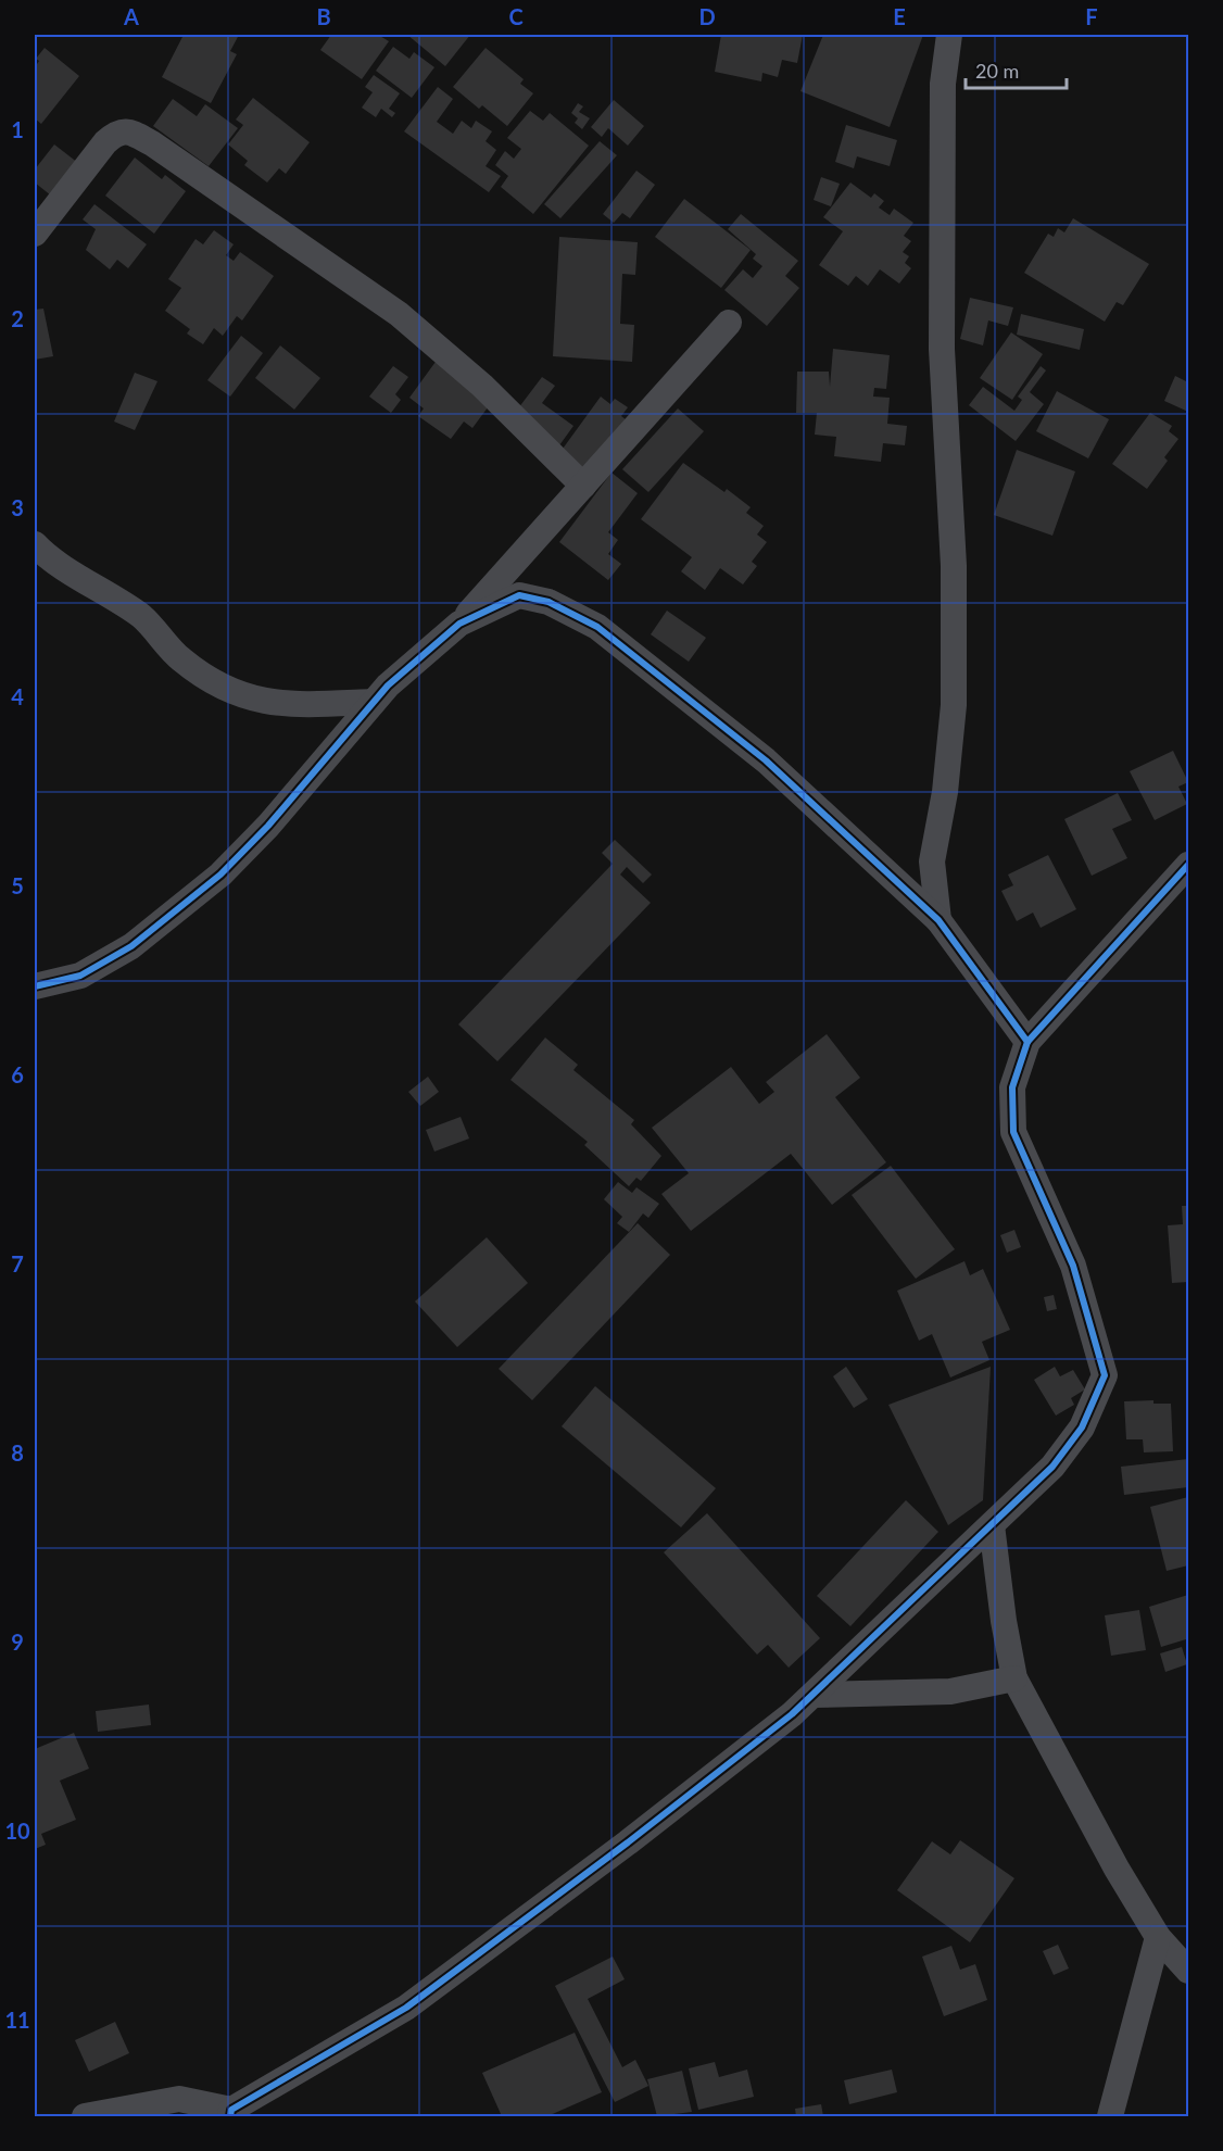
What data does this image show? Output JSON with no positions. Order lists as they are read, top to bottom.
{
  "scale_bar": "20 m",
  "grid": {
    "columns": [
      "A",
      "B",
      "C",
      "D",
      "E",
      "F"
    ],
    "rows": [
      "1",
      "2",
      "3",
      "4",
      "5",
      "6",
      "7",
      "8",
      "9",
      "10",
      "11"
    ]
  }
}
